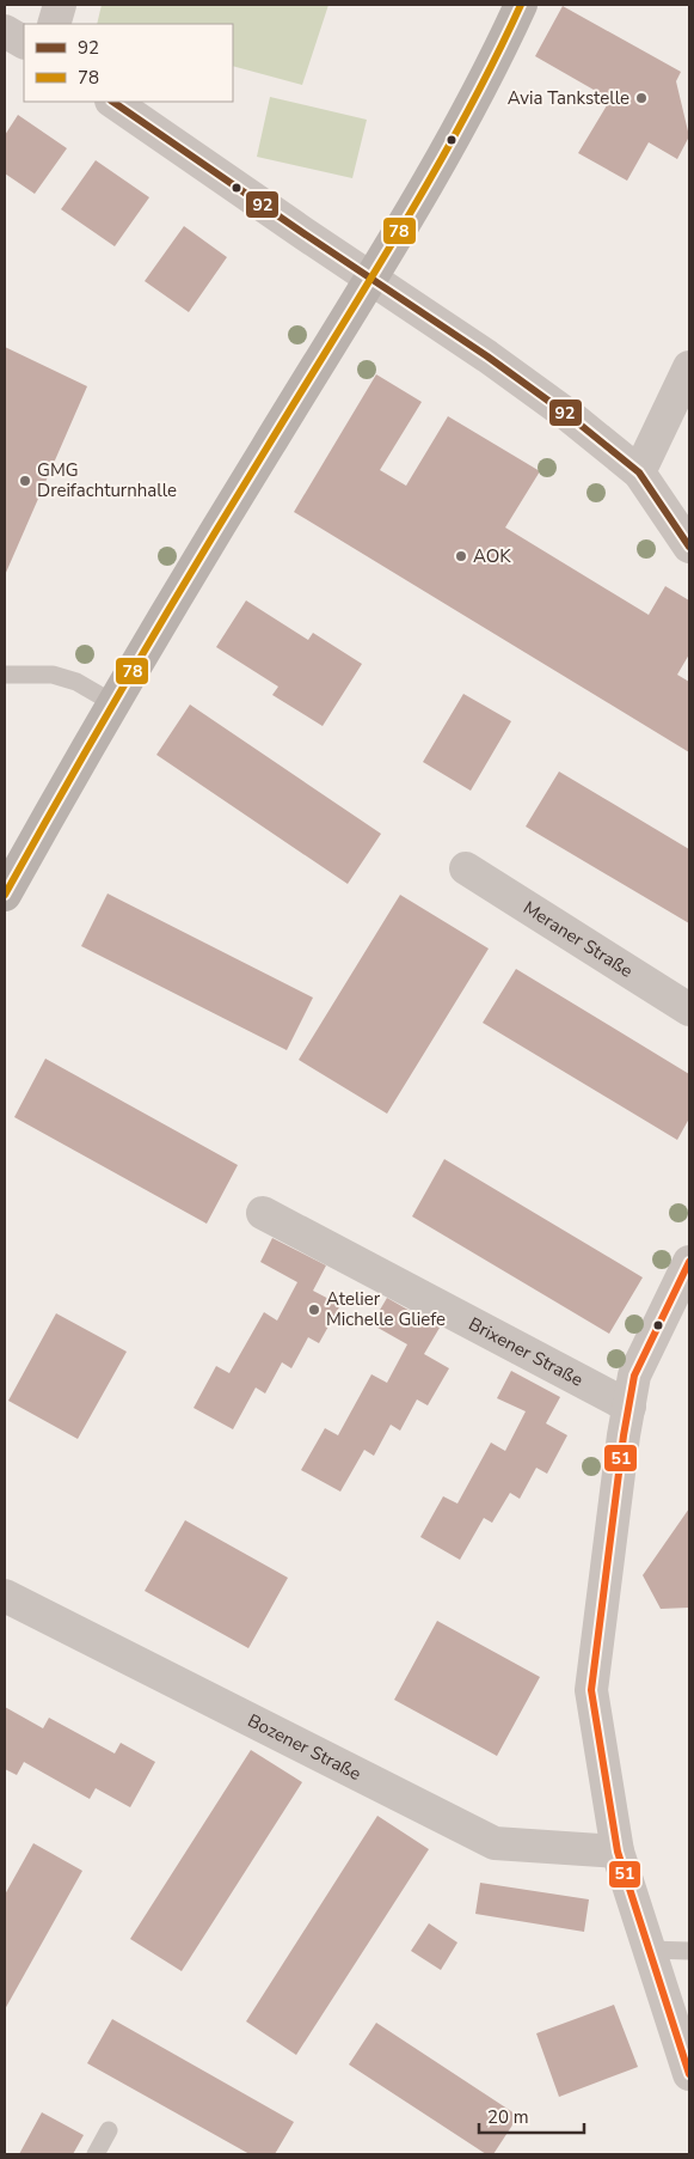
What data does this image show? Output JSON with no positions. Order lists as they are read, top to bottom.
{
  "streets": {
    "street": ["Meraner Straße", "Brixener Straße", "Bozener Straße"]
  },
  "places": [
    "Avia Tankstelle",
    "GMG Dreifachturnhalle",
    "AOK",
    "Atelier Michelle Gliefe"
  ],
  "lines": ["transit line 78", "transit line 92", "transit line 51"],
  "legend": ["92", "78"],
  "scale_bar": "20 m"
}
